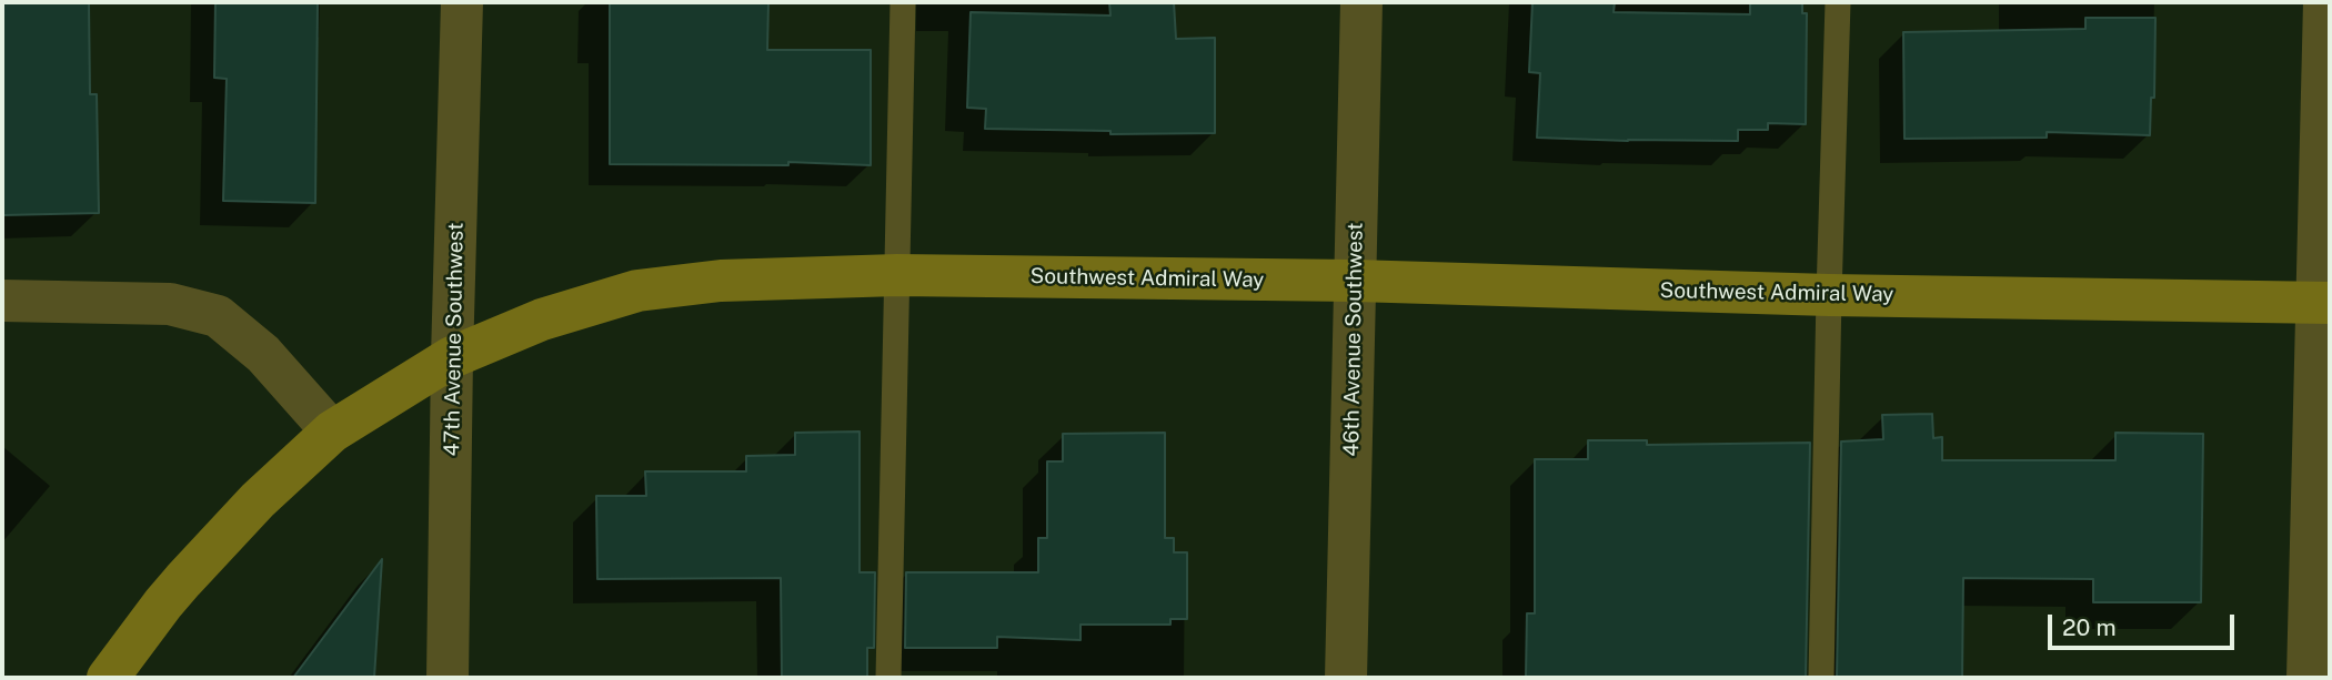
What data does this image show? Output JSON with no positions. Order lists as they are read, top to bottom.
{
  "streets": {
    "main road": ["Southwest Admiral Way"],
    "street": ["47th Avenue Southwest", "46th Avenue Southwest"]
  },
  "crossings": [
    ["Southwest Admiral Way", "47th Avenue Southwest"],
    ["Southwest Admiral Way", "46th Avenue Southwest"]
  ],
  "scale_bar": "20 m"
}
